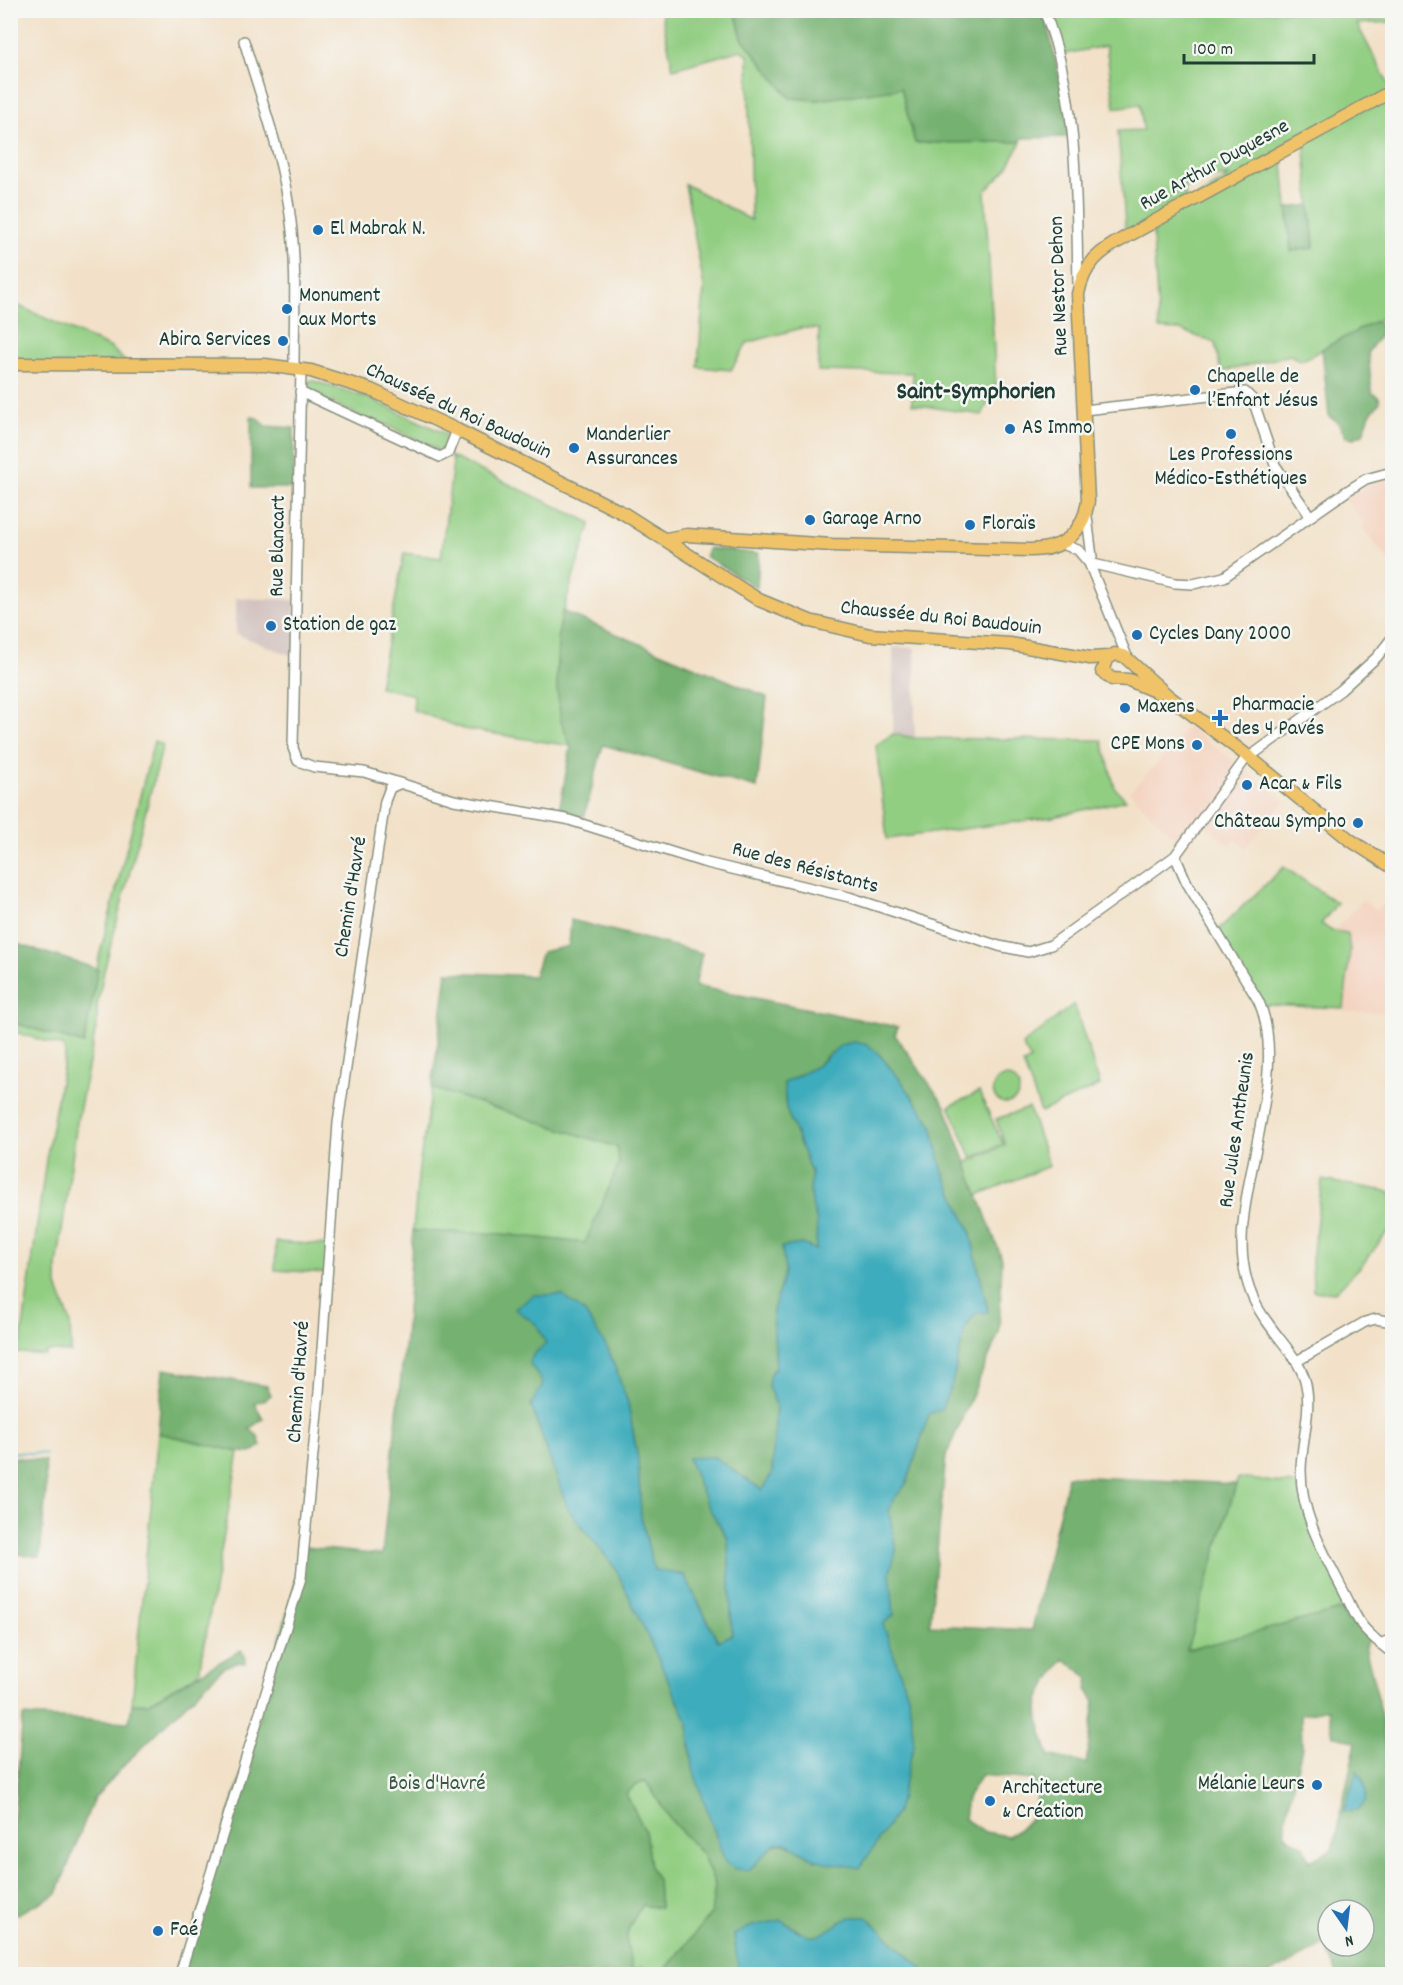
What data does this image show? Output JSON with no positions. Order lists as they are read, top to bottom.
{
  "streets": {
    "main road": ["Rue Arthur Duquesne", "Rue Nestor Dehon", "Chaussée du Roi Baudouin"],
    "street": [
      "Rue Blancart",
      "Rue des Résistants",
      "Chemin d'Havré",
      "Rue Jules Antheunis"
    ]
  },
  "crossings": [
    ["Rue Arthur Duquesne", "Rue Nestor Dehon"],
    ["Rue Nestor Dehon", "Chaussée du Roi Baudouin"],
    ["Chaussée du Roi Baudouin", "Rue Blancart"],
    ["Rue Blancart", "Rue des Résistants"],
    ["Rue Blancart", "Chemin d'Havré"],
    ["Rue des Résistants", "Chemin d'Havré"],
    ["Rue des Résistants", "Rue Jules Antheunis"]
  ],
  "districts": ["Saint-Symphorien"],
  "parks": ["Bois d'Havré"],
  "places": {
    "other": [
      "El Mabrak N.",
      "Monument aux Morts",
      "Abira Services",
      "Chapelle de l’Enfant Jésus",
      "AS Immo",
      "Les Professions Médico-Esthétiques",
      "Manderlier Assurances",
      "Garage Arno",
      "Floraïs",
      "Station de gaz",
      "Cycles Dany 2000",
      "Maxens",
      "CPE Mons",
      "Acar & Fils",
      "Château Sympho",
      "Mélanie Leurs",
      "Architecture & Création",
      "Faé"
    ],
    "health": ["Pharmacie des 4 Pavés"]
  },
  "scale_bar": "100 m",
  "north": "bottom"
}
